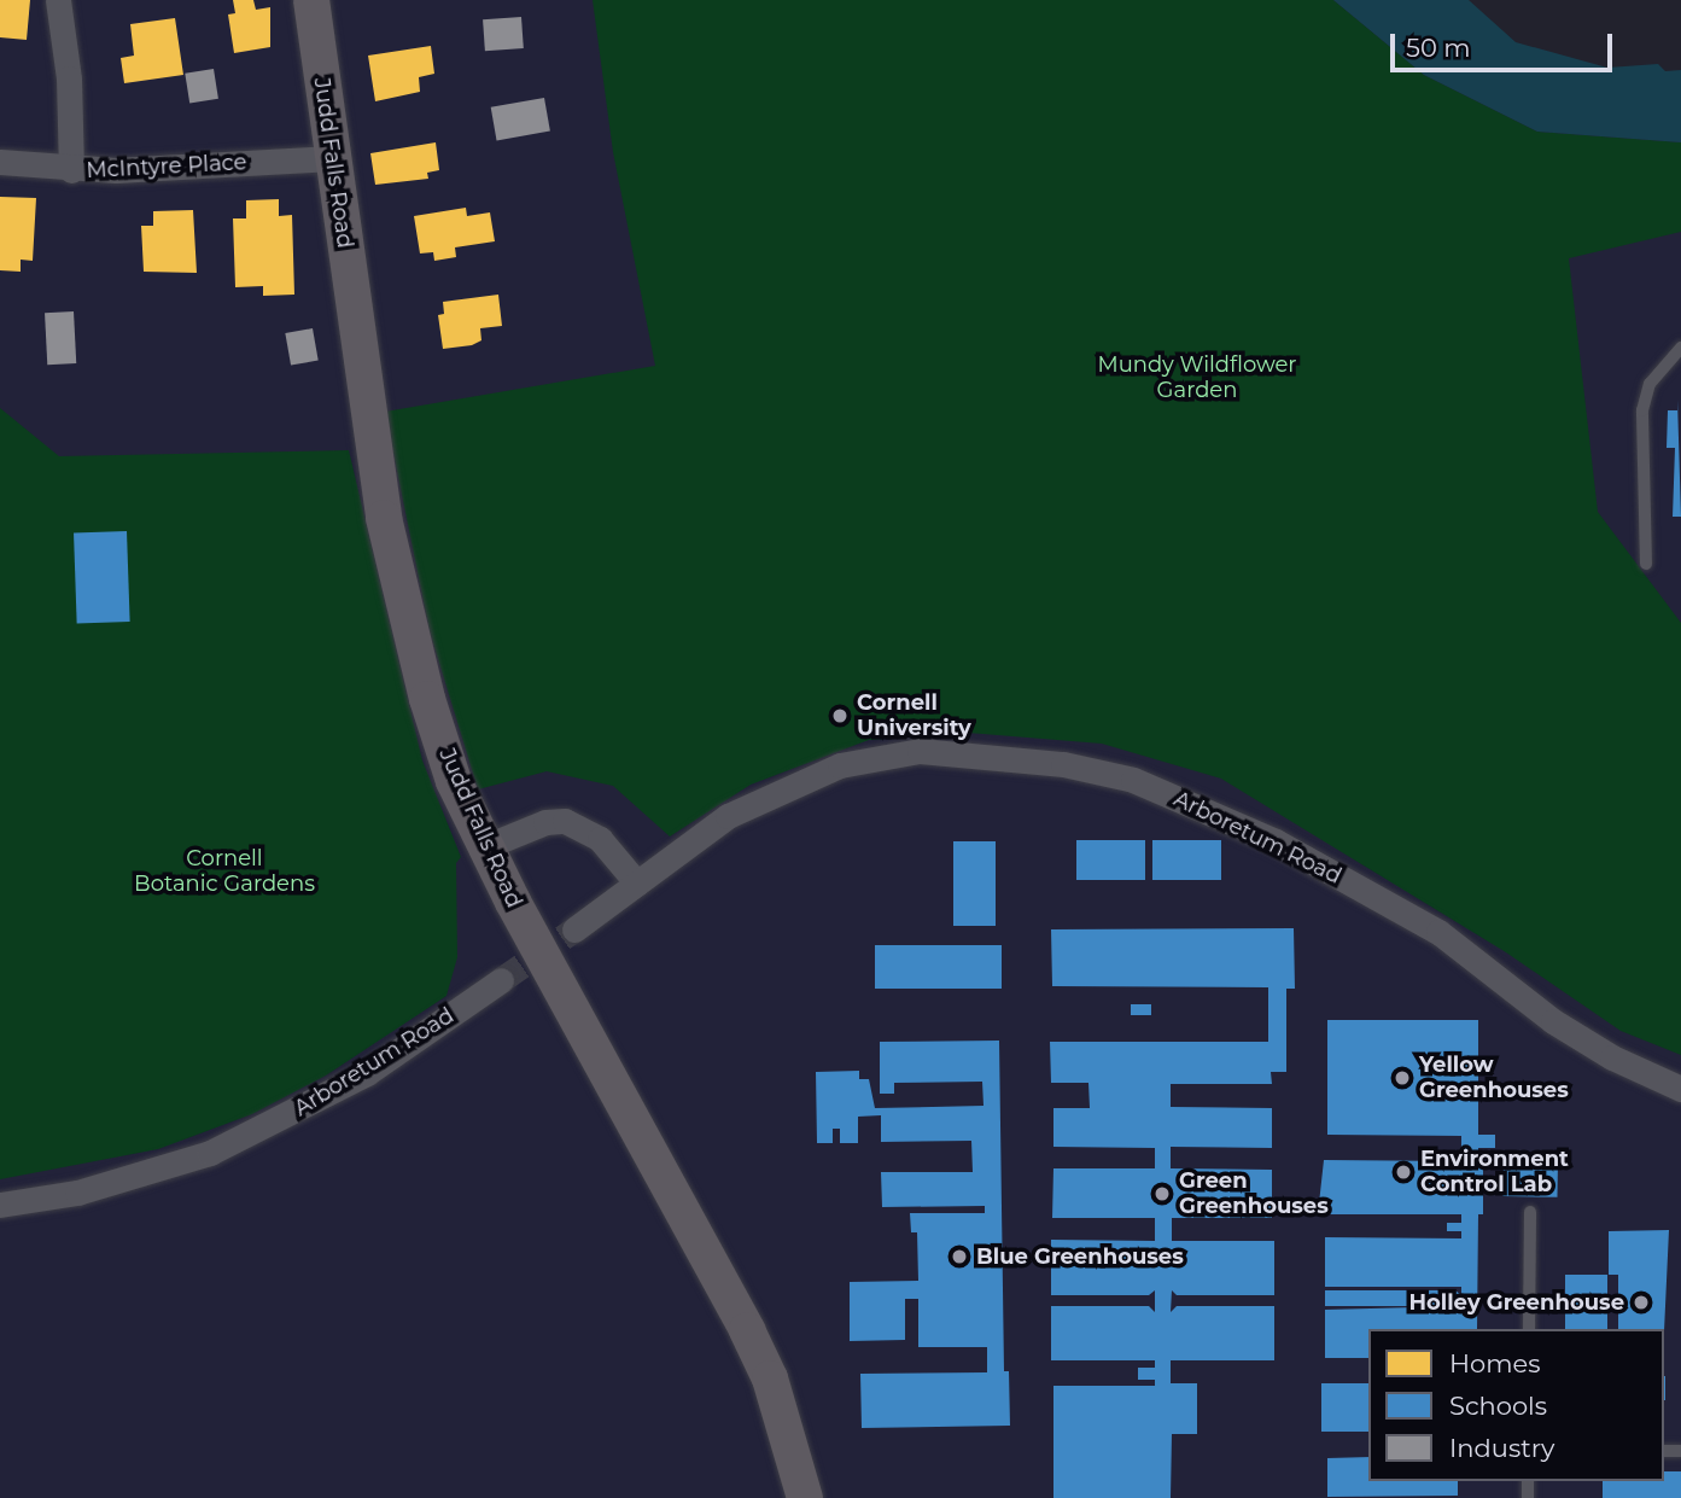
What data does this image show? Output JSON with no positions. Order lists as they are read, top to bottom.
{
  "streets": {
    "street": ["Judd Falls Road", "McIntyre Place", "Arboretum Road"]
  },
  "crossings": [
    ["Judd Falls Road", "McIntyre Place"]
  ],
  "parks": ["Mundy Wildflower Garden", "Cornell Botanic Gardens"],
  "places": [
    "Cornell University",
    "Yellow Greenhouses",
    "Environment Control Lab",
    "Green Greenhouses",
    "Blue Greenhouses",
    "Holley Greenhouse"
  ],
  "legend": ["Homes", "Schools", "Industry"],
  "scale_bar": "50 m"
}
